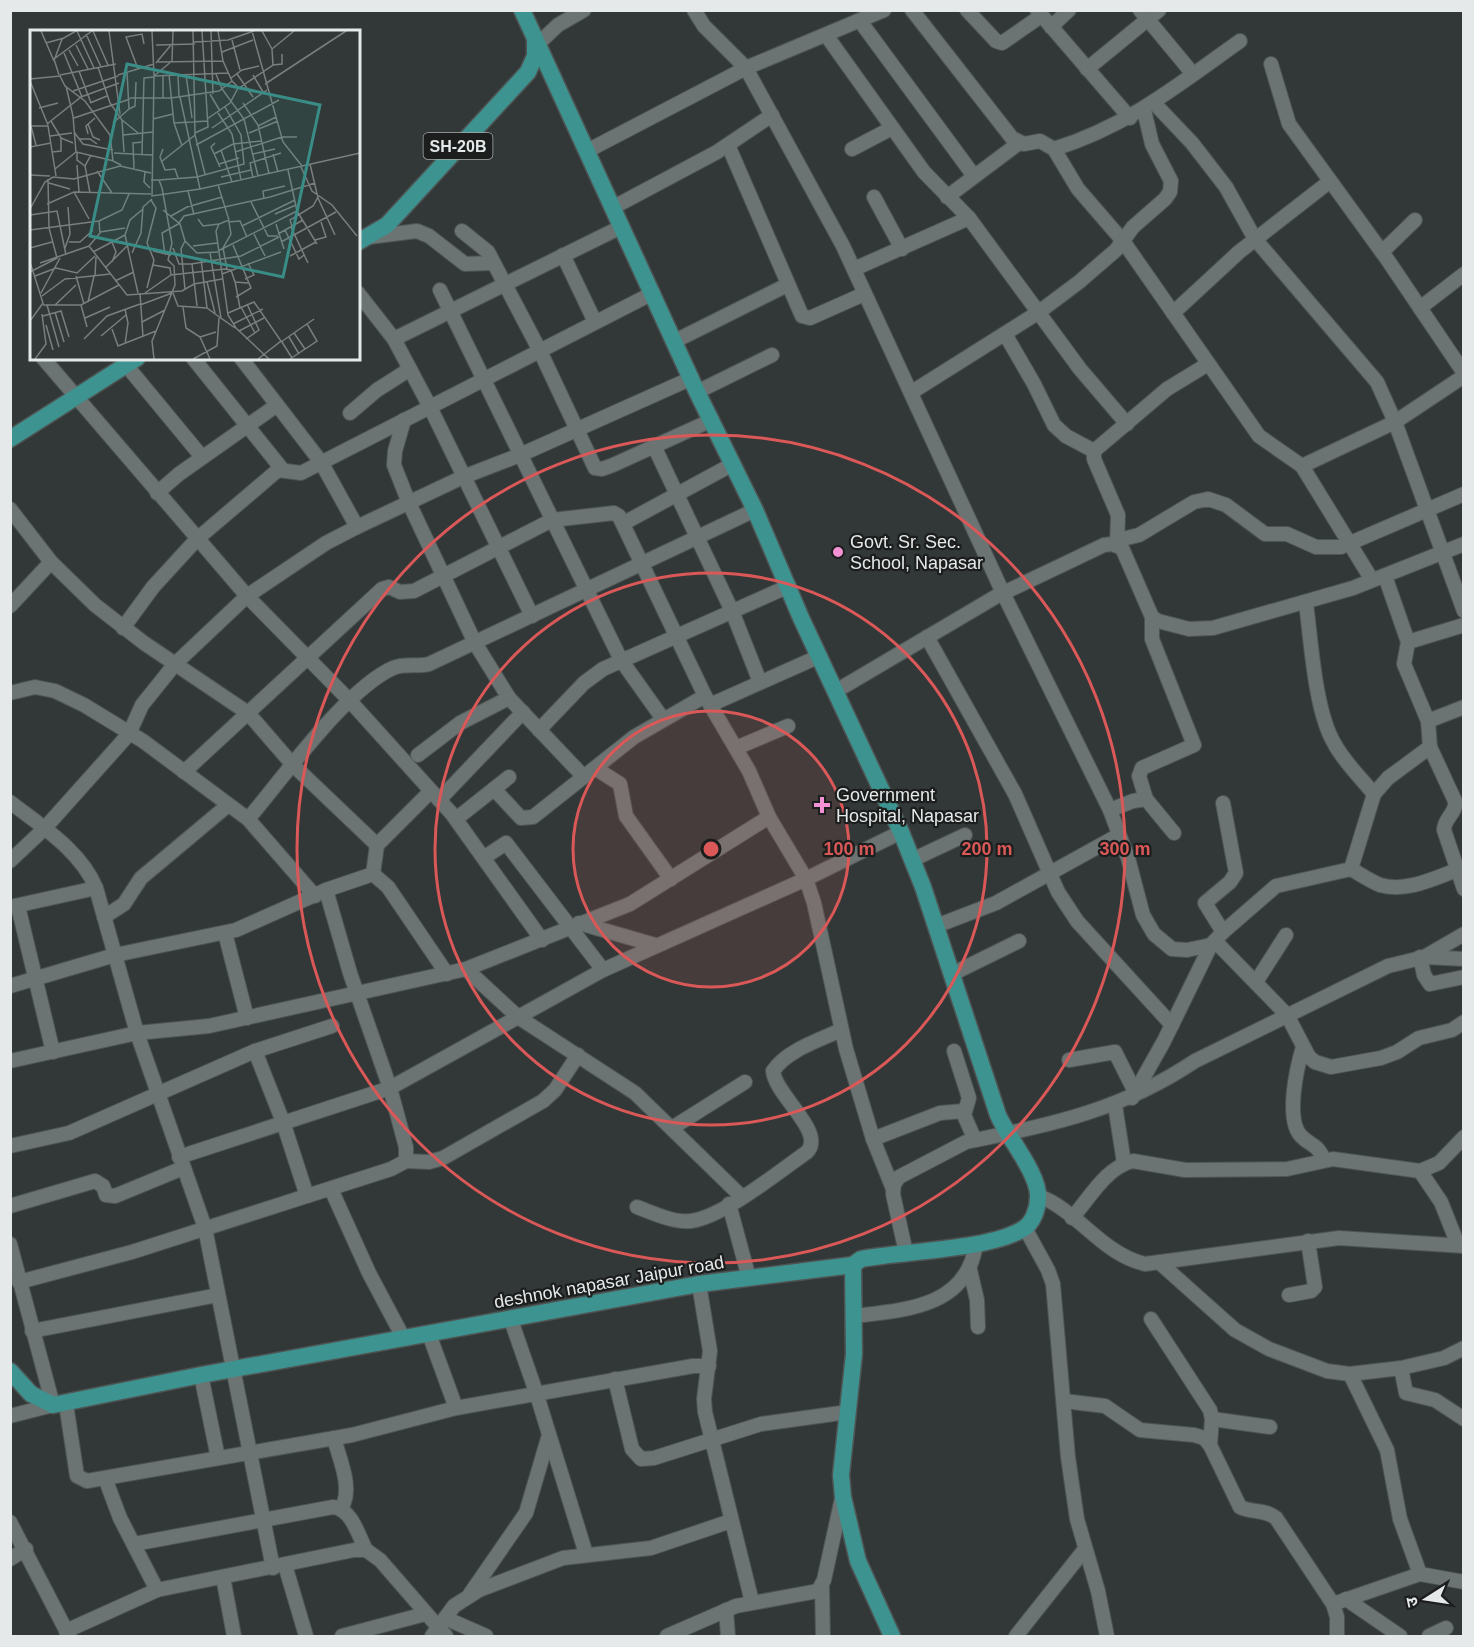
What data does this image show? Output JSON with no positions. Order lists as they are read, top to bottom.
{
  "streets": {
    "main road": ["SH-20B", "deshnok napasar Jaipur road"]
  },
  "places": {
    "other": ["Govt. Sr. Sec. School, Napasar"],
    "health": ["Government Hospital, Napasar"]
  },
  "north": "left",
  "rings": ["100 m", "200 m", "300 m"]
}
